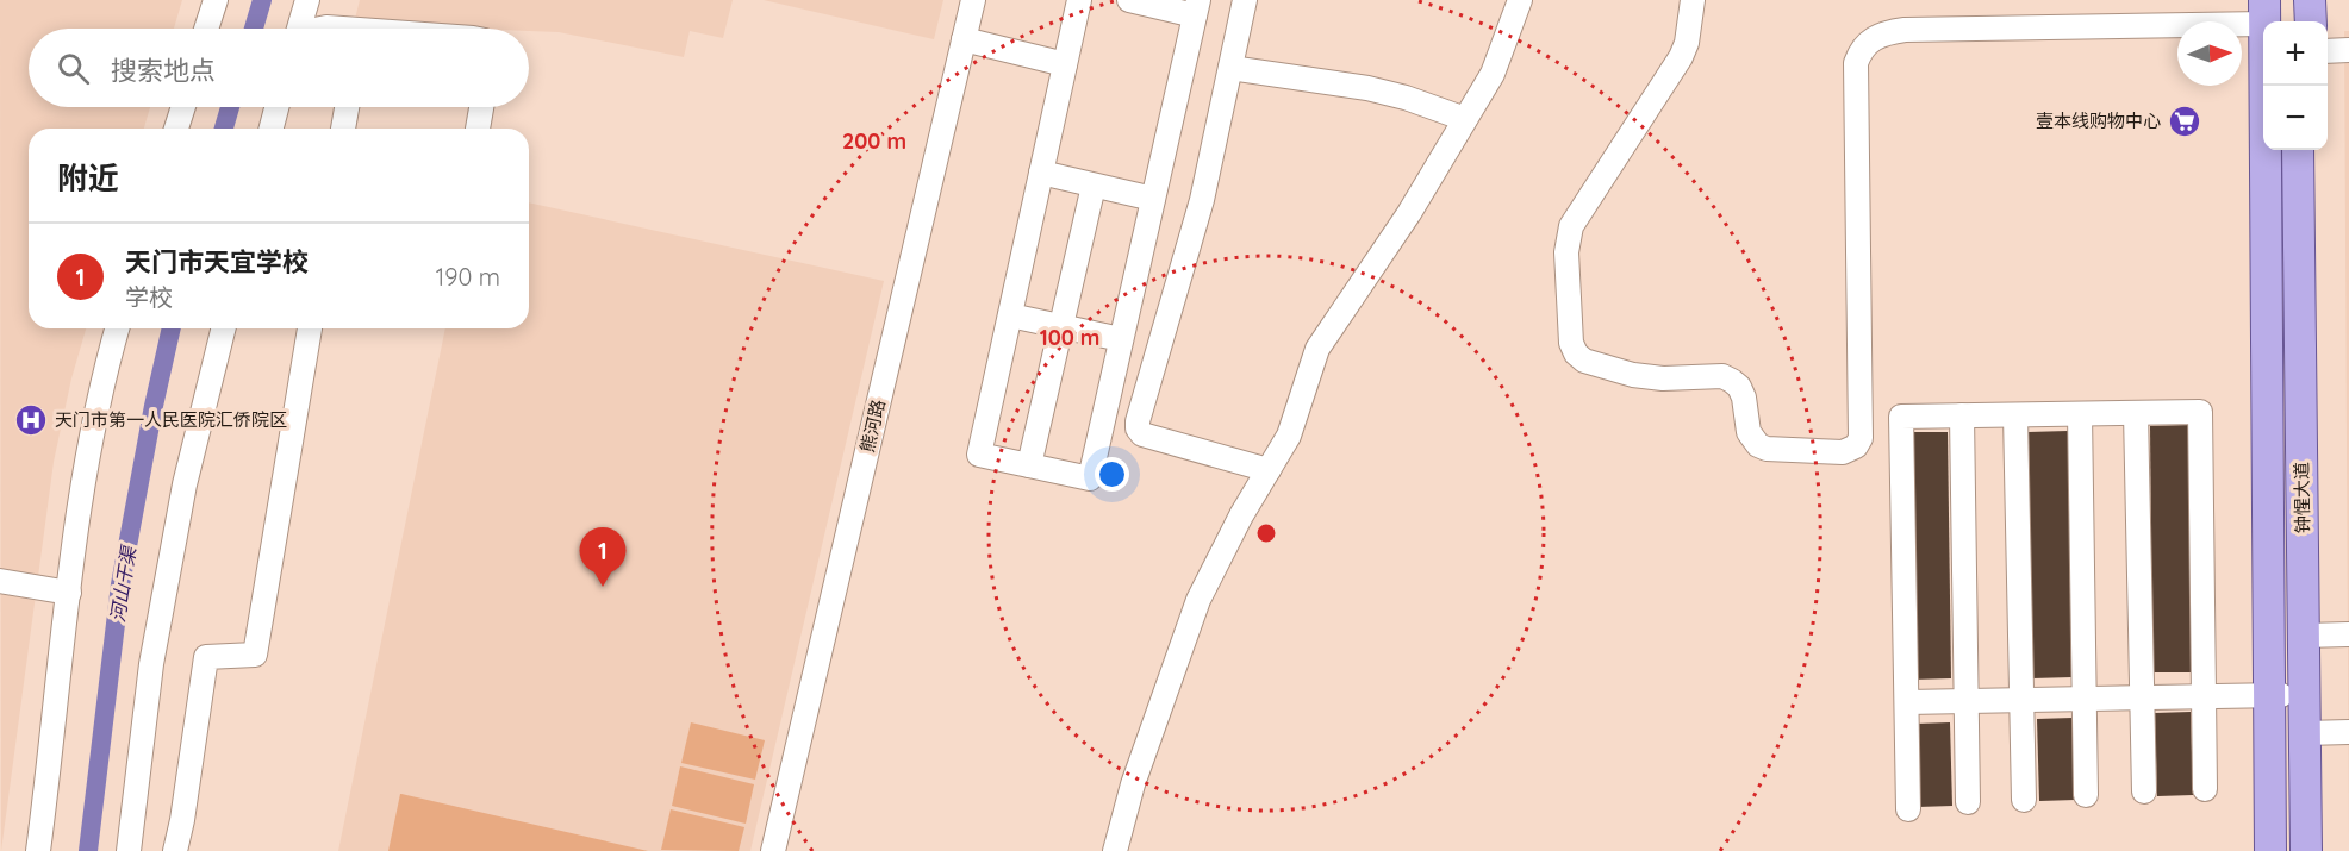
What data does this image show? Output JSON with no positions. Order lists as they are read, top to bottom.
{
  "streets": {
    "main road": ["钟惺大道"],
    "street": ["熊河路"]
  },
  "water": ["河山干渠"],
  "places": {
    "supermarket": ["壹本线购物中心"],
    "hospital": ["天门市第一人民医院汇侨院区"]
  },
  "north": "right",
  "page": {
    "map_buttons": ["+", "−"],
    "search": "搜索地点",
    "heading": "附近",
    "list": [
      {
        "mark": "1",
        "name": "天门市天宜学校",
        "note": "学校",
        "value": "190 m"
      }
    ],
    "pins": "1"
  },
  "rings": ["200 m", "100 m"]
}
